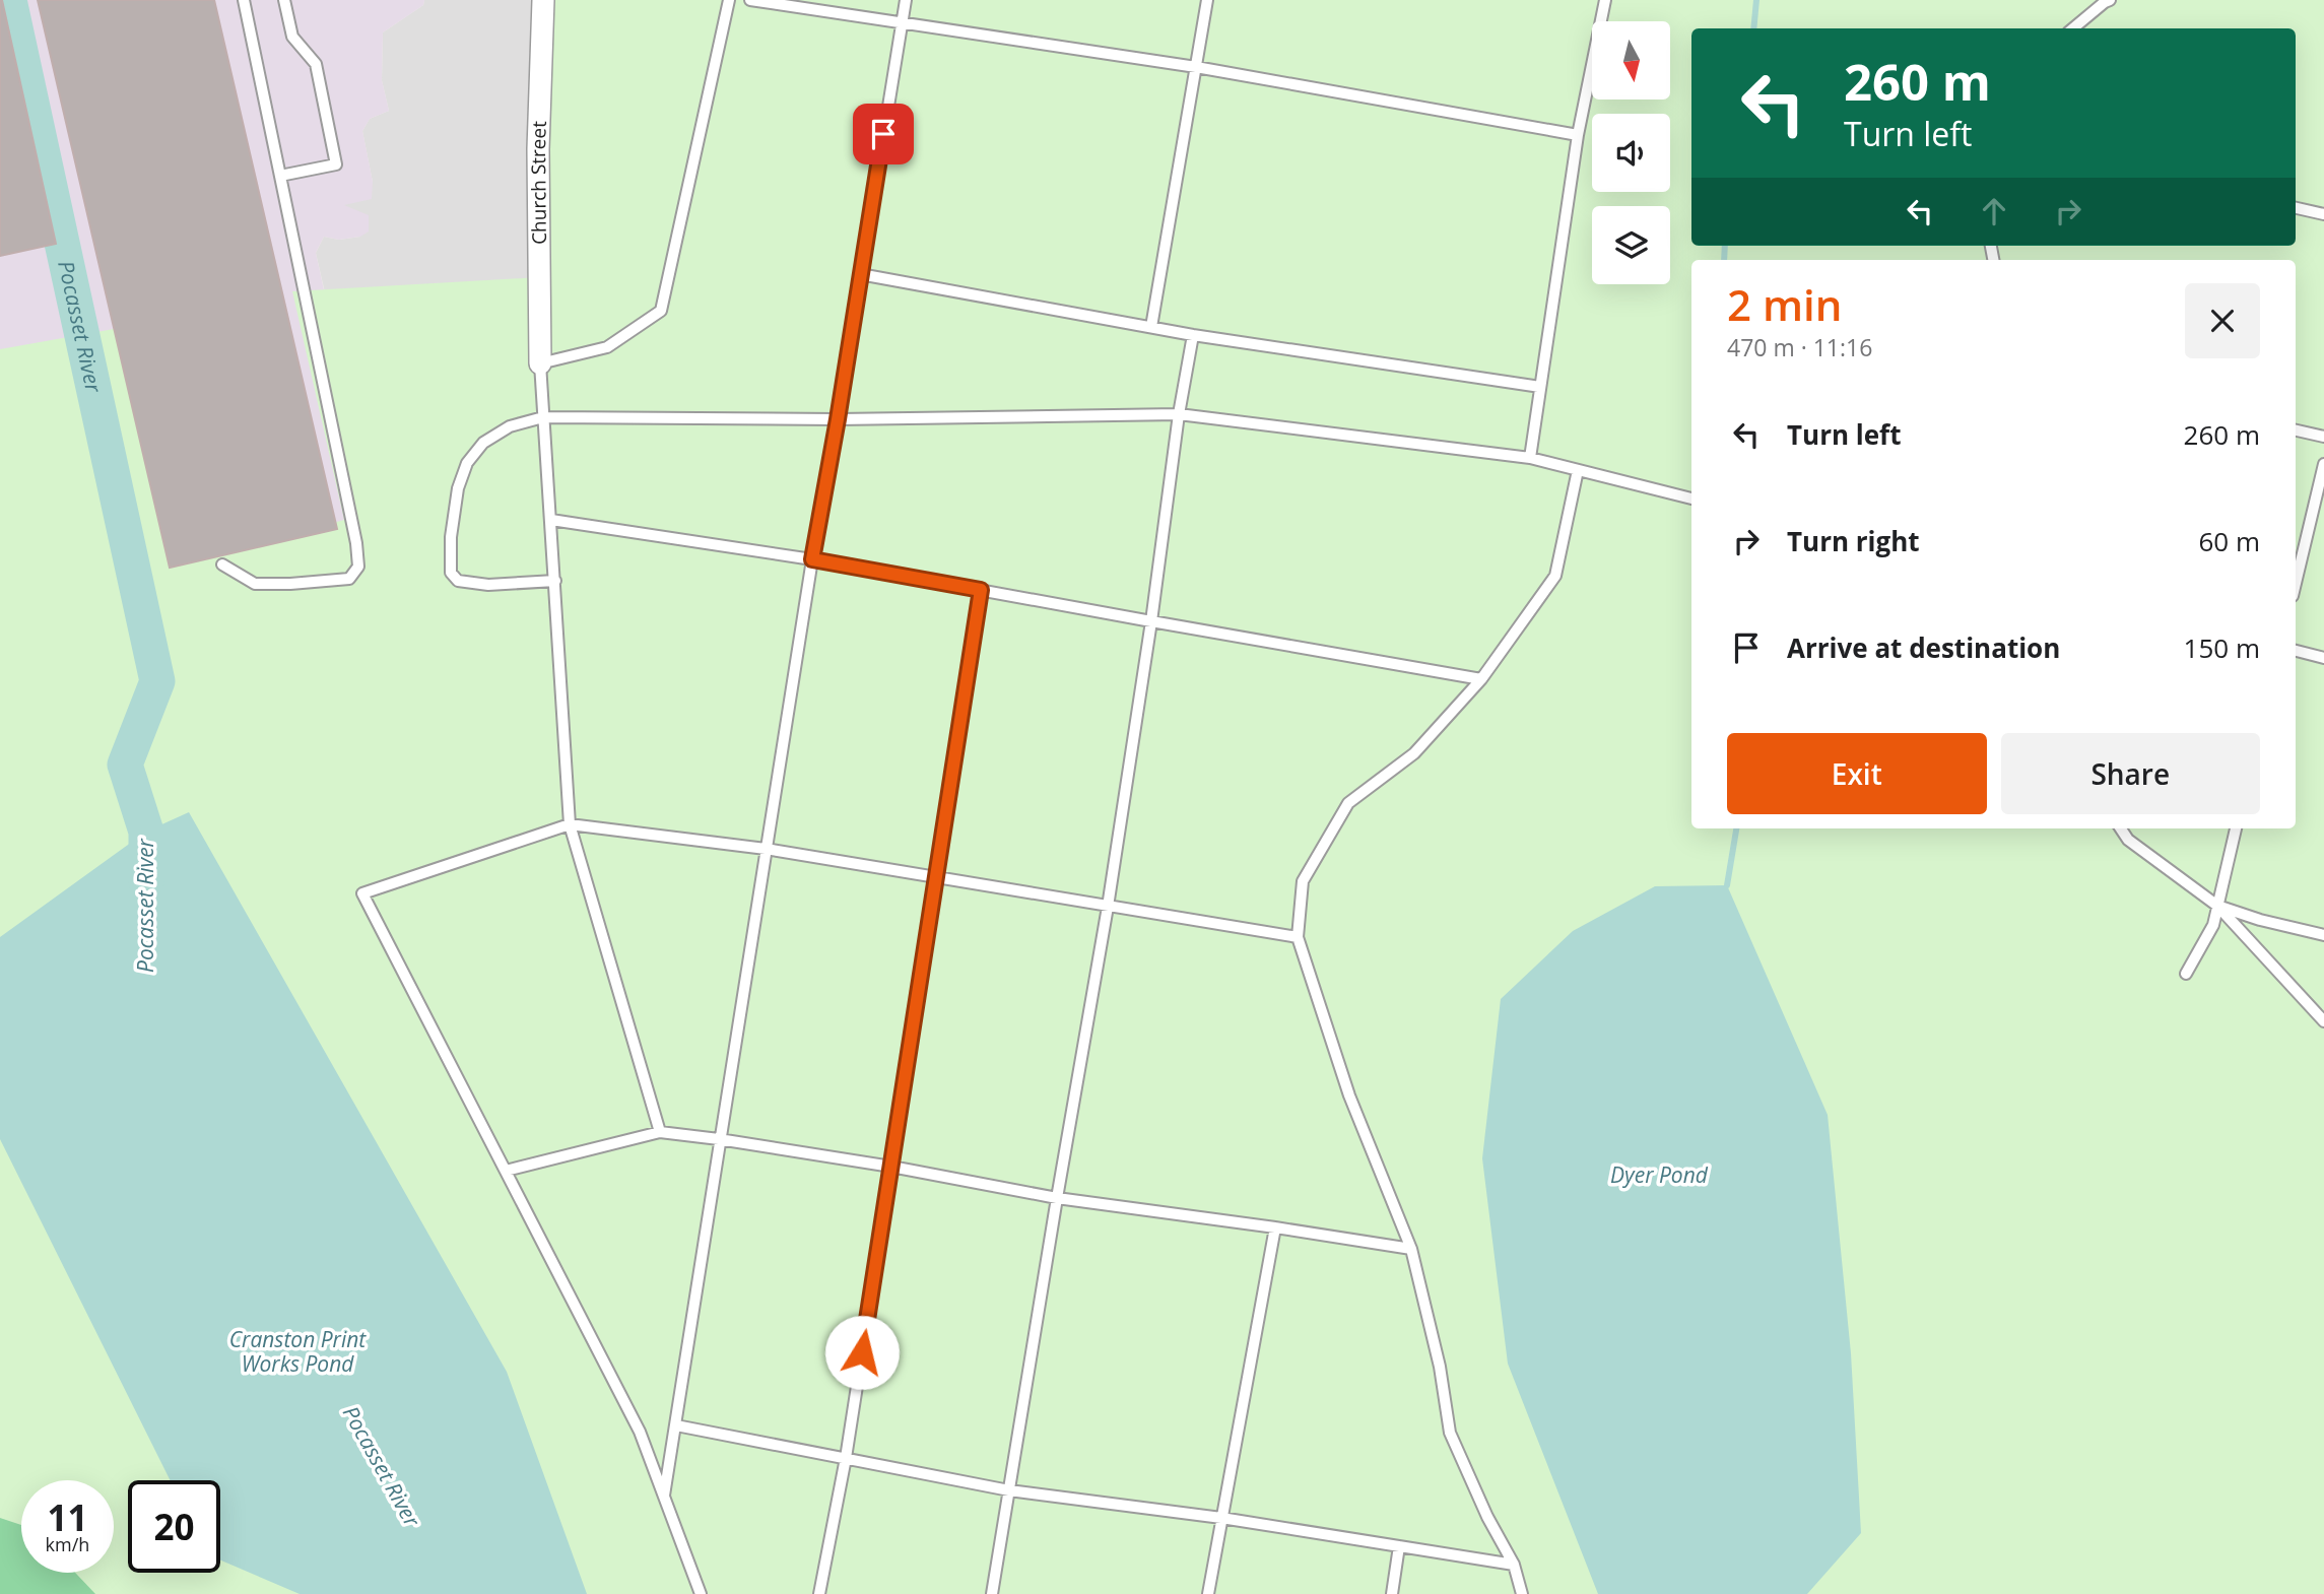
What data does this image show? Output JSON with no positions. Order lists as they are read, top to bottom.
{
  "streets": {
    "street": ["Church Street"]
  },
  "water": ["Pocasset River", "Dyer Pond", "Cranston Print Works Pond"],
  "north": "bottom",
  "page": {
    "turn": ["260 m", "Turn left"],
    "heading": ["2 min", "470 m · 11:16"],
    "list": [
      {
        "name": "Turn left",
        "value": "260 m"
      },
      {
        "name": "Turn right",
        "value": "60 m"
      },
      {
        "name": "Arrive at destination",
        "value": "150 m"
      }
    ],
    "buttons": ["Exit", "Share"],
    "speed": "11 km/h",
    "limit": "20"
  }
}
